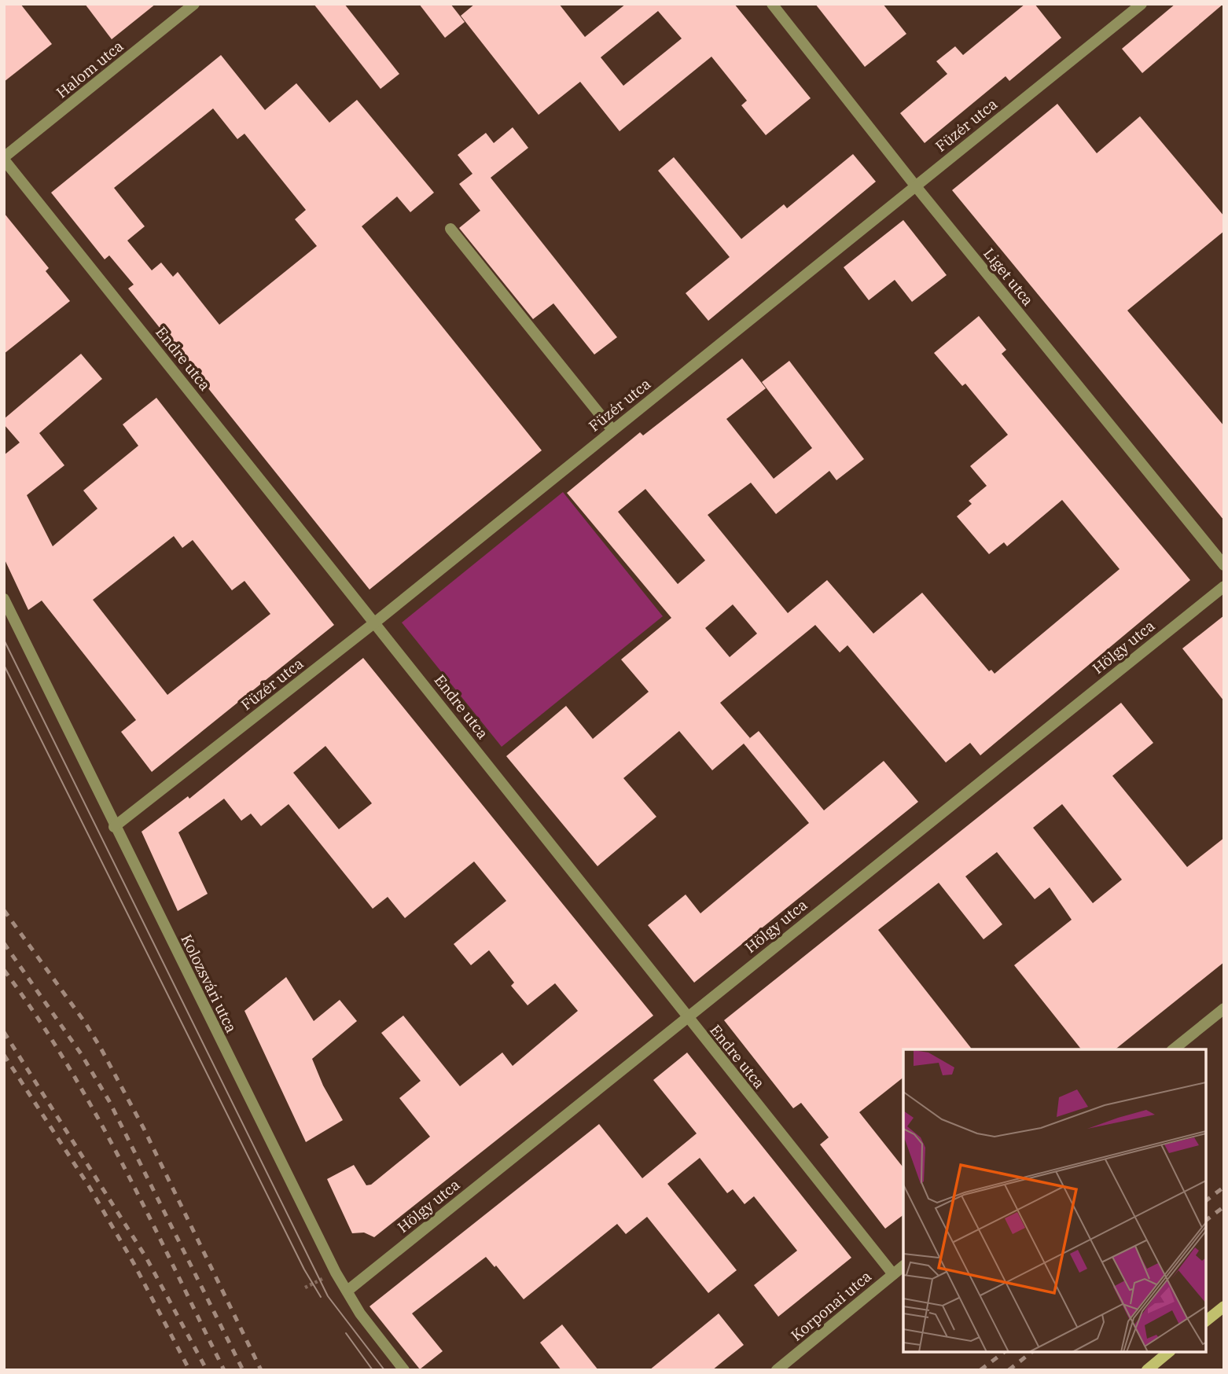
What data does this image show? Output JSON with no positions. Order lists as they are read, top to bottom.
{
  "streets": {
    "street": [
      "Halom utca",
      "Füzér utca",
      "Liget utca",
      "Endre utca",
      "Hölgy utca",
      "Kolozsvári utca",
      "Korponai utca"
    ]
  },
  "crossings": [
    ["Halom utca", "Endre utca"],
    ["Füzér utca", "Liget utca"],
    ["Füzér utca", "Endre utca"],
    ["Füzér utca", "Kolozsvári utca"],
    ["Endre utca", "Hölgy utca"],
    ["Endre utca", "Korponai utca"],
    ["Hölgy utca", "Kolozsvári utca"]
  ]
}
